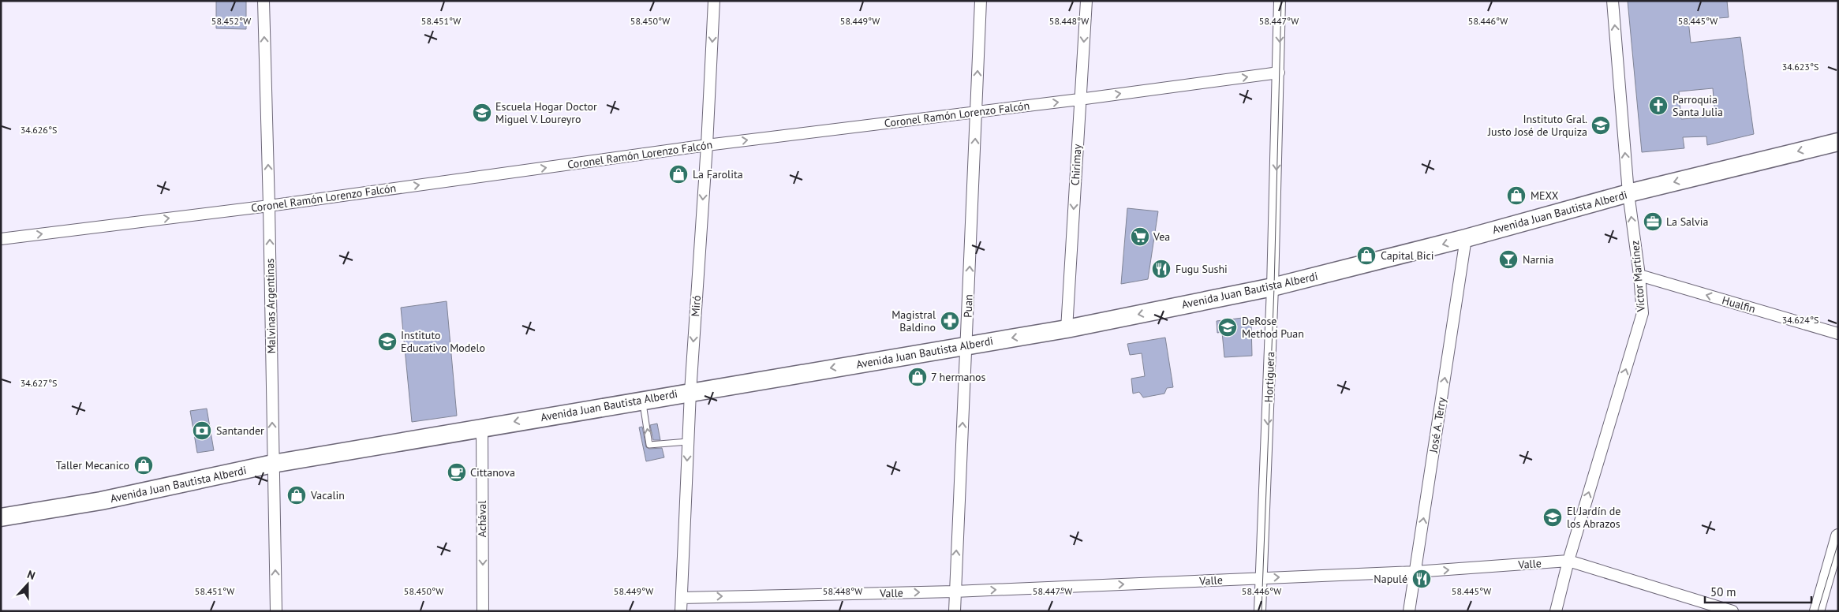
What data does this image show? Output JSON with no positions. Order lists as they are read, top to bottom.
{
  "streets": {
    "main road": ["Avenida Juan Bautista Alberdi"],
    "street": [
      "Coronel Ramón Lorenzo Falcón",
      "Chirimay",
      "Víctor Martínez",
      "Hualfin",
      "Malvinas Argentinas",
      "Miró",
      "Puan",
      "Hortiguera",
      "José A. Terry",
      "Achával",
      "Valle"
    ]
  },
  "crossings": [
    ["Coronel Ramón Lorenzo Falcón", "Chirimay"],
    ["Coronel Ramón Lorenzo Falcón", "Malvinas Argentinas"],
    ["Coronel Ramón Lorenzo Falcón", "Miró"],
    ["Coronel Ramón Lorenzo Falcón", "Puan"],
    ["Coronel Ramón Lorenzo Falcón", "Hortiguera"],
    ["Chirimay", "Avenida Juan Bautista Alberdi"],
    ["Avenida Juan Bautista Alberdi", "Víctor Martínez"],
    ["Avenida Juan Bautista Alberdi", "Malvinas Argentinas"],
    ["Avenida Juan Bautista Alberdi", "Miró"],
    ["Avenida Juan Bautista Alberdi", "Puan"],
    ["Avenida Juan Bautista Alberdi", "Hortiguera"],
    ["Avenida Juan Bautista Alberdi", "José A. Terry"],
    ["Avenida Juan Bautista Alberdi", "Achával"],
    ["Víctor Martínez", "Hualfin"],
    ["Víctor Martínez", "Valle"],
    ["Miró", "Valle"],
    ["Puan", "Valle"],
    ["Hortiguera", "Valle"],
    ["José A. Terry", "Valle"]
  ],
  "one_way": [
    "Coronel Ramón Lorenzo Falcón",
    "Chirimay",
    "Avenida Juan Bautista Alberdi",
    "Víctor Martínez",
    "Hualfin",
    "Malvinas Argentinas",
    "Miró",
    "Puan",
    "Hortiguera",
    "José A. Terry",
    "Achával",
    "Valle"
  ],
  "places": {
    "church": ["Parroquia Santa Julia"],
    "school or university": [
      "Escuela Hogar Doctor Miguel V. Loureyro",
      "Instituto Gral. Justo José de Urquiza",
      "DeRose Method Puan",
      "Instituto Educativo Modelo",
      "El Jardín de los Abrazos"
    ],
    "shop": [
      "La Farolita",
      "MEXX",
      "Capital Bici",
      "7 hermanos",
      "Taller Mecanico",
      "Vacalin"
    ],
    "office": ["La Salvia"],
    "supermarket": ["Vea"],
    "bar": ["Narnia"],
    "restaurant": ["Fugu Sushi", "Napulé"],
    "pharmacy": ["Magistral Baldino"],
    "bank": ["Santander"],
    "cafe": ["Cittanova"]
  },
  "scale_bar": "50 m",
  "north": "top",
  "coordinates": [
    "58.445°W",
    "58.452°W",
    "58.451°W",
    "58.450°W",
    "58.449°W",
    "58.448°W",
    "58.447°W",
    "58.446°W",
    "34.623°S",
    "34.626°S",
    "34.624°S",
    "34.627°S"
  ]
}
